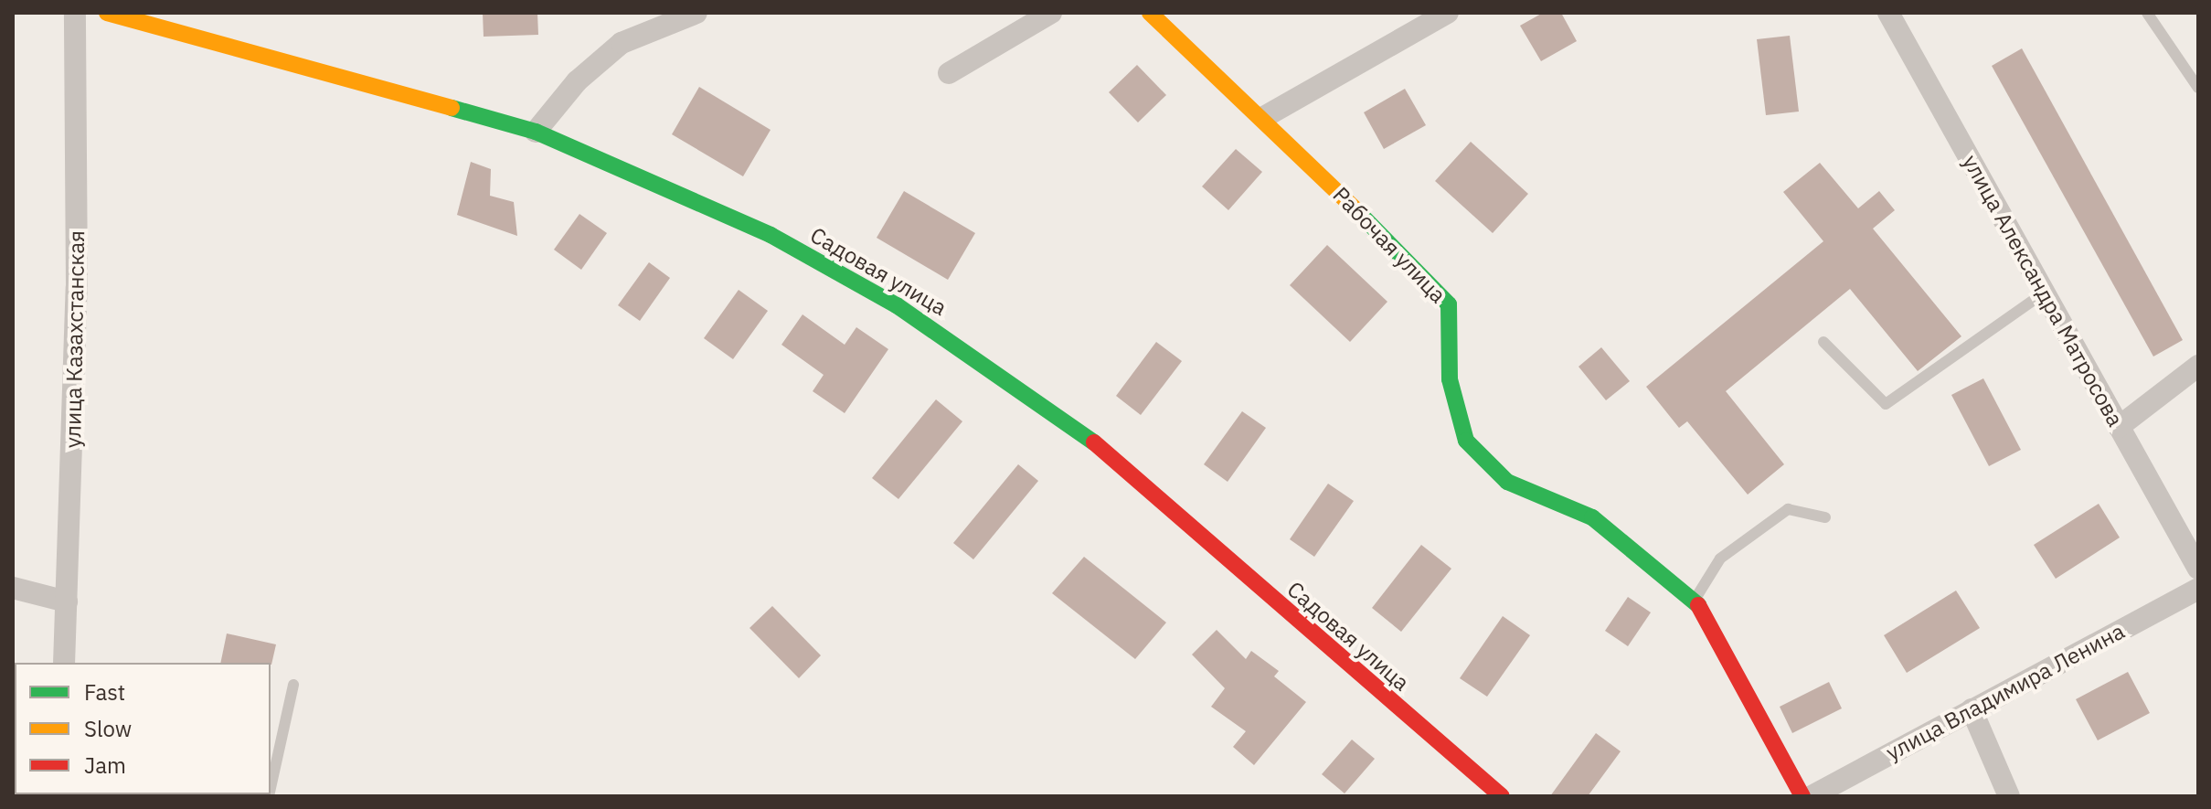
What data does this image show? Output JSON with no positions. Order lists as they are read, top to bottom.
{
  "streets": {
    "street": [
      "Рабочая улица",
      "Садовая улица",
      "улица Александра Матросова",
      "улица Казахстанская",
      "улица Владимира Ленина"
    ]
  },
  "legend": ["Fast", "Slow", "Jam"]
}
